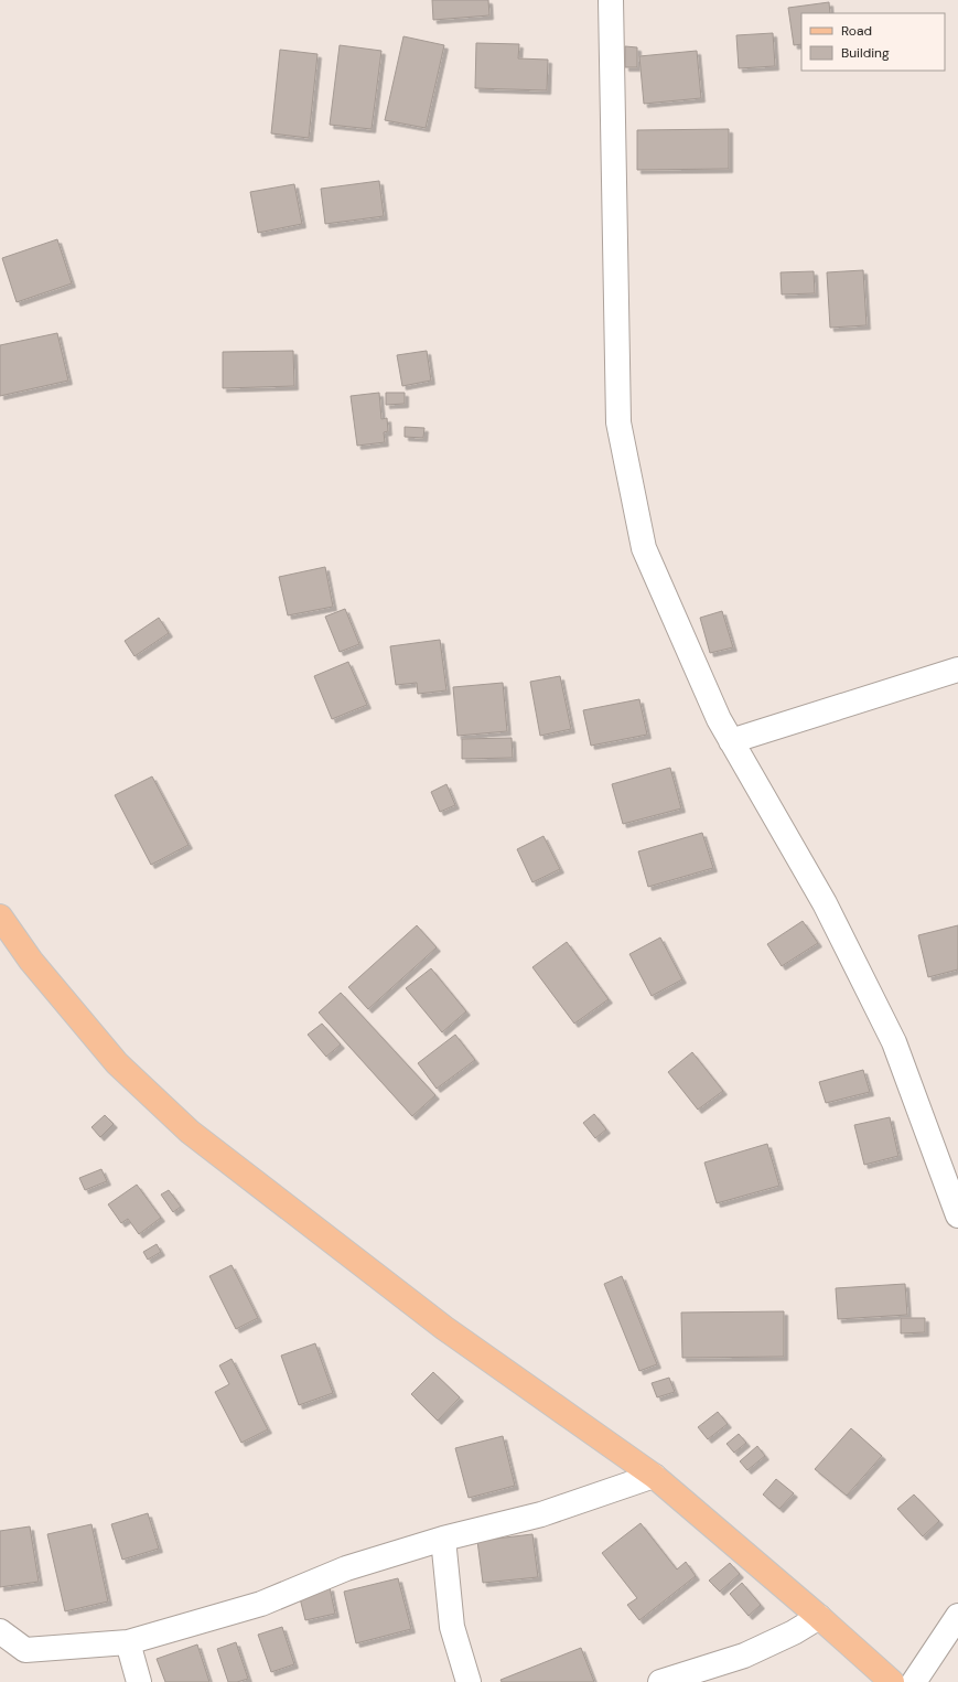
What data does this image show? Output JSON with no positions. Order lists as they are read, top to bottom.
{
  "legend": ["Road", "Building"]
}
